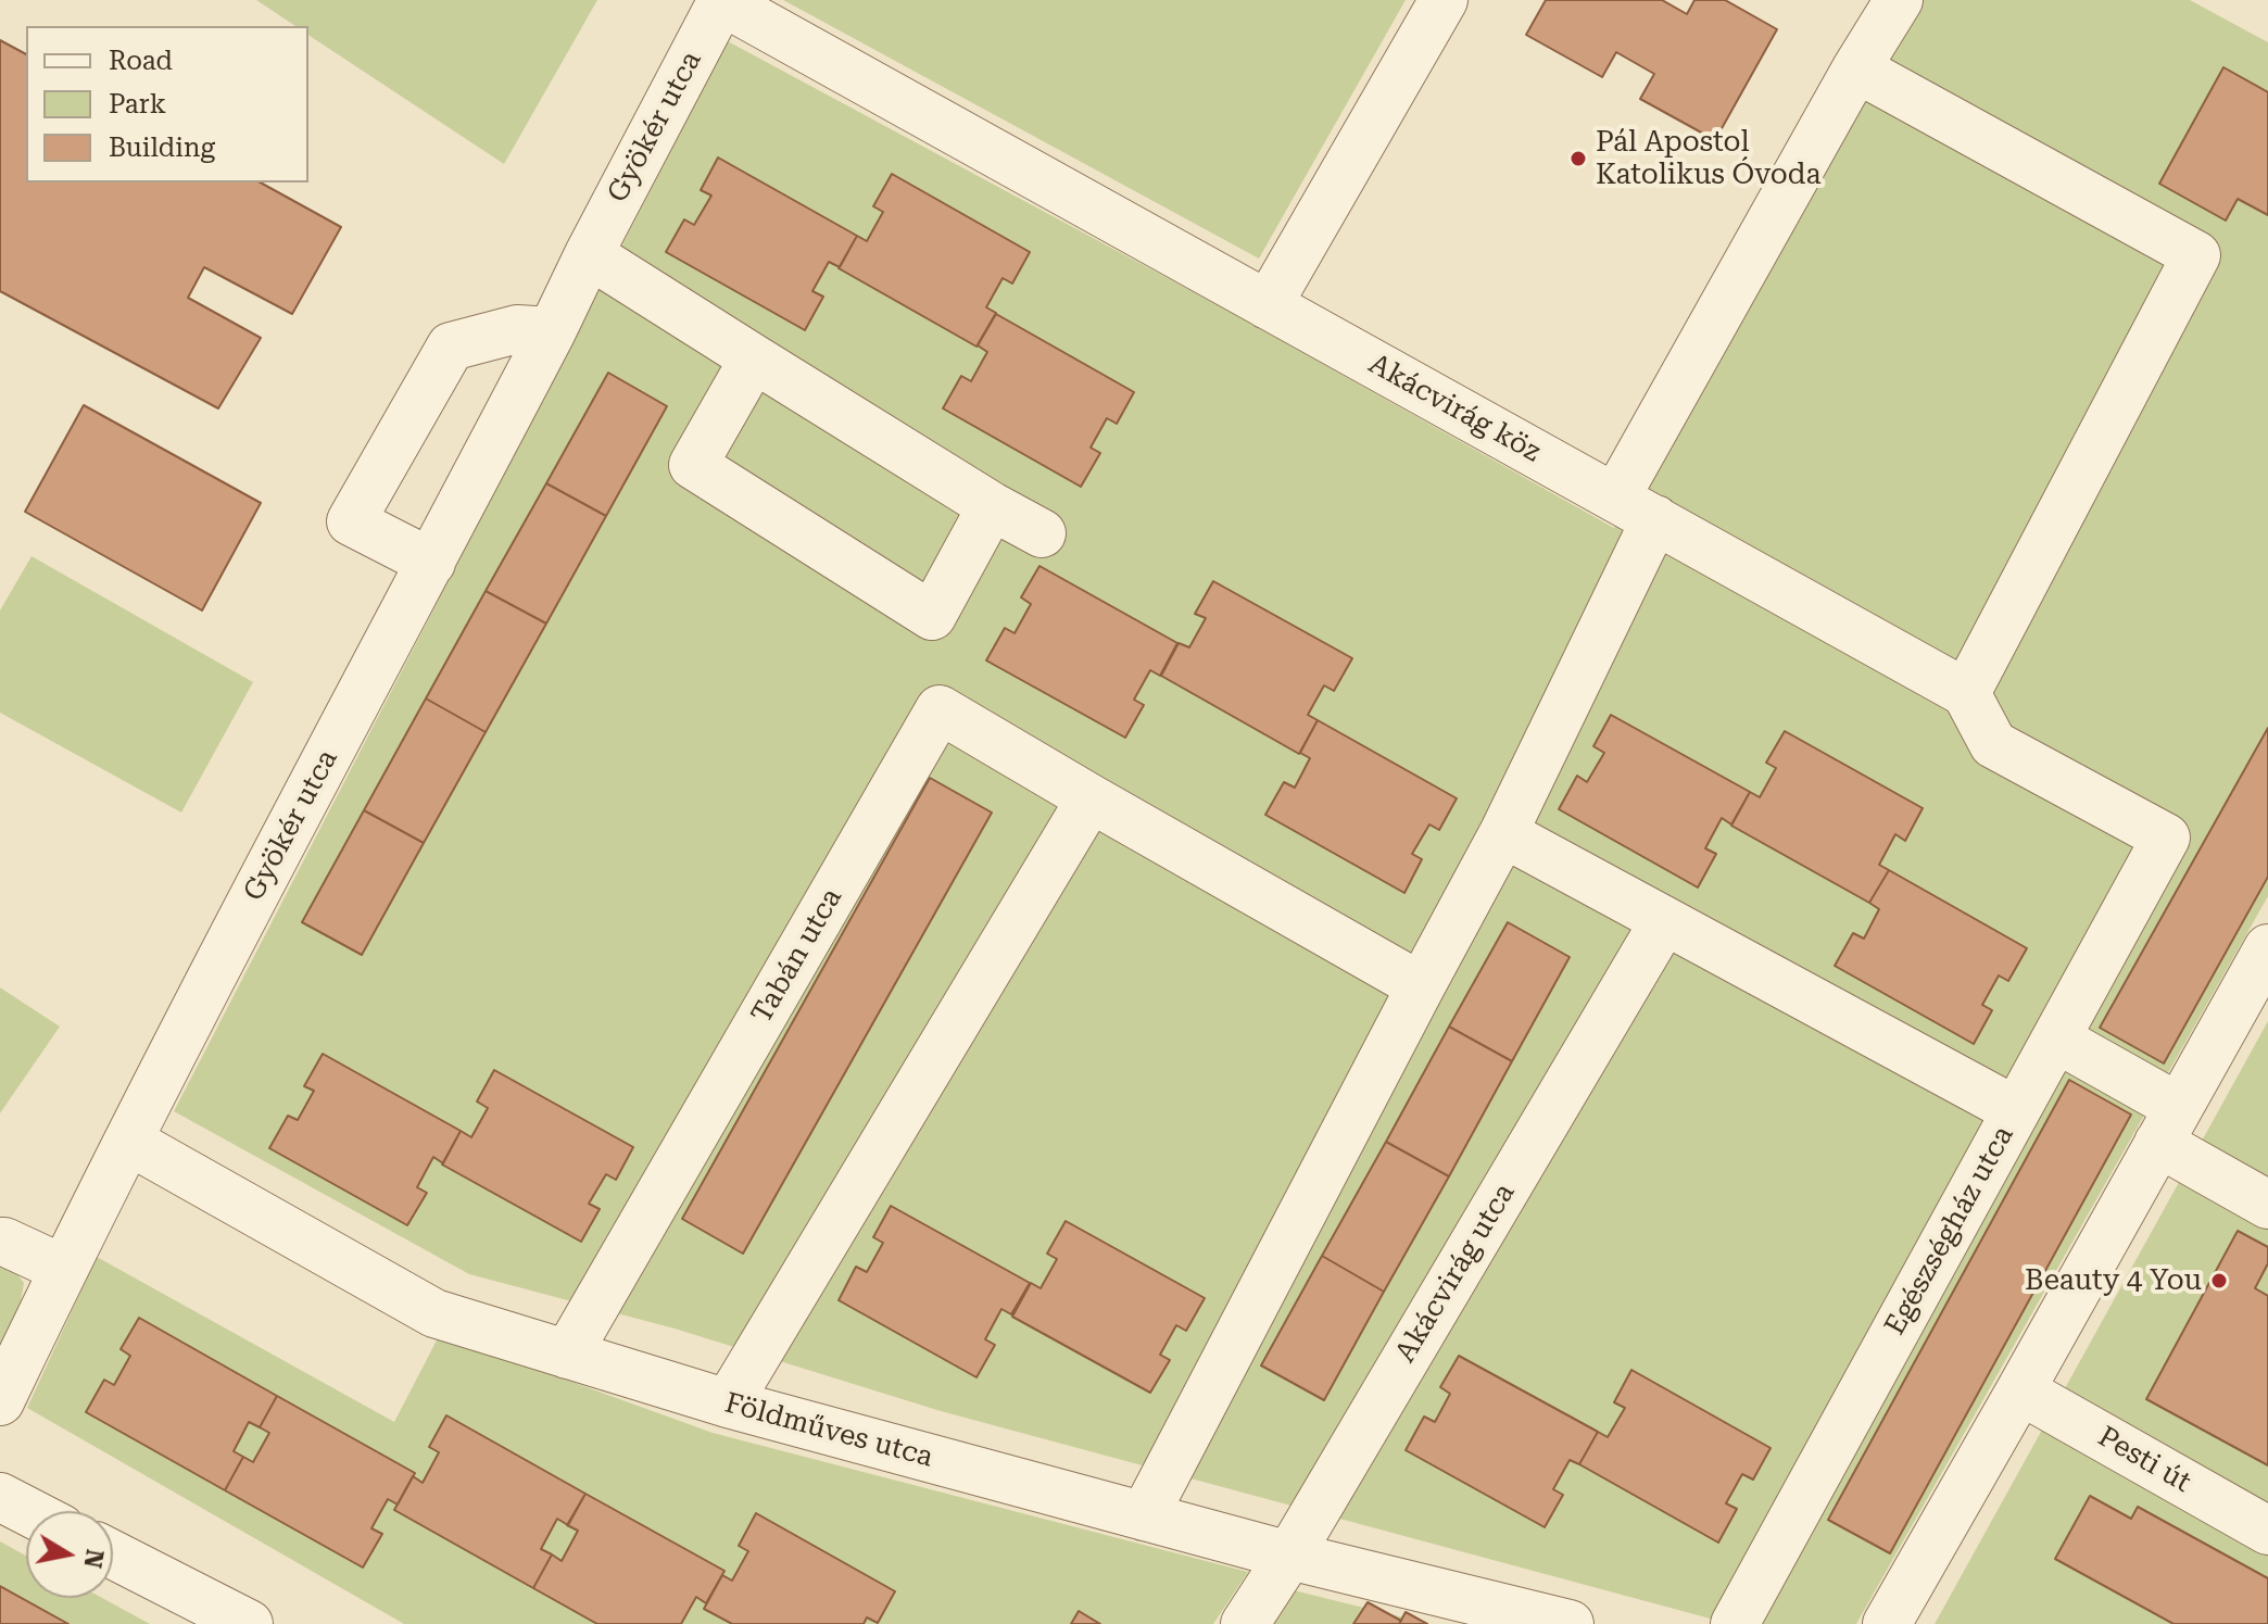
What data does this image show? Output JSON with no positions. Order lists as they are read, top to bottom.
{
  "streets": {
    "street": [
      "Gyökér utca",
      "Akácvirág köz",
      "Tabán utca",
      "Egészségház utca",
      "Akácvirág utca",
      "Földműves utca",
      "Pesti út"
    ]
  },
  "crossings": [
    ["Gyökér utca", "Akácvirág köz"],
    ["Gyökér utca", "Földműves utca"],
    ["Akácvirág köz", "Egészségház utca"],
    ["Tabán utca", "Földműves utca"],
    ["Akácvirág utca", "Földműves utca"]
  ],
  "places": ["Pál Apostol Katolikus Óvoda", "Beauty 4 You"],
  "legend": ["Road", "Park", "Building"],
  "north": "right"
}
